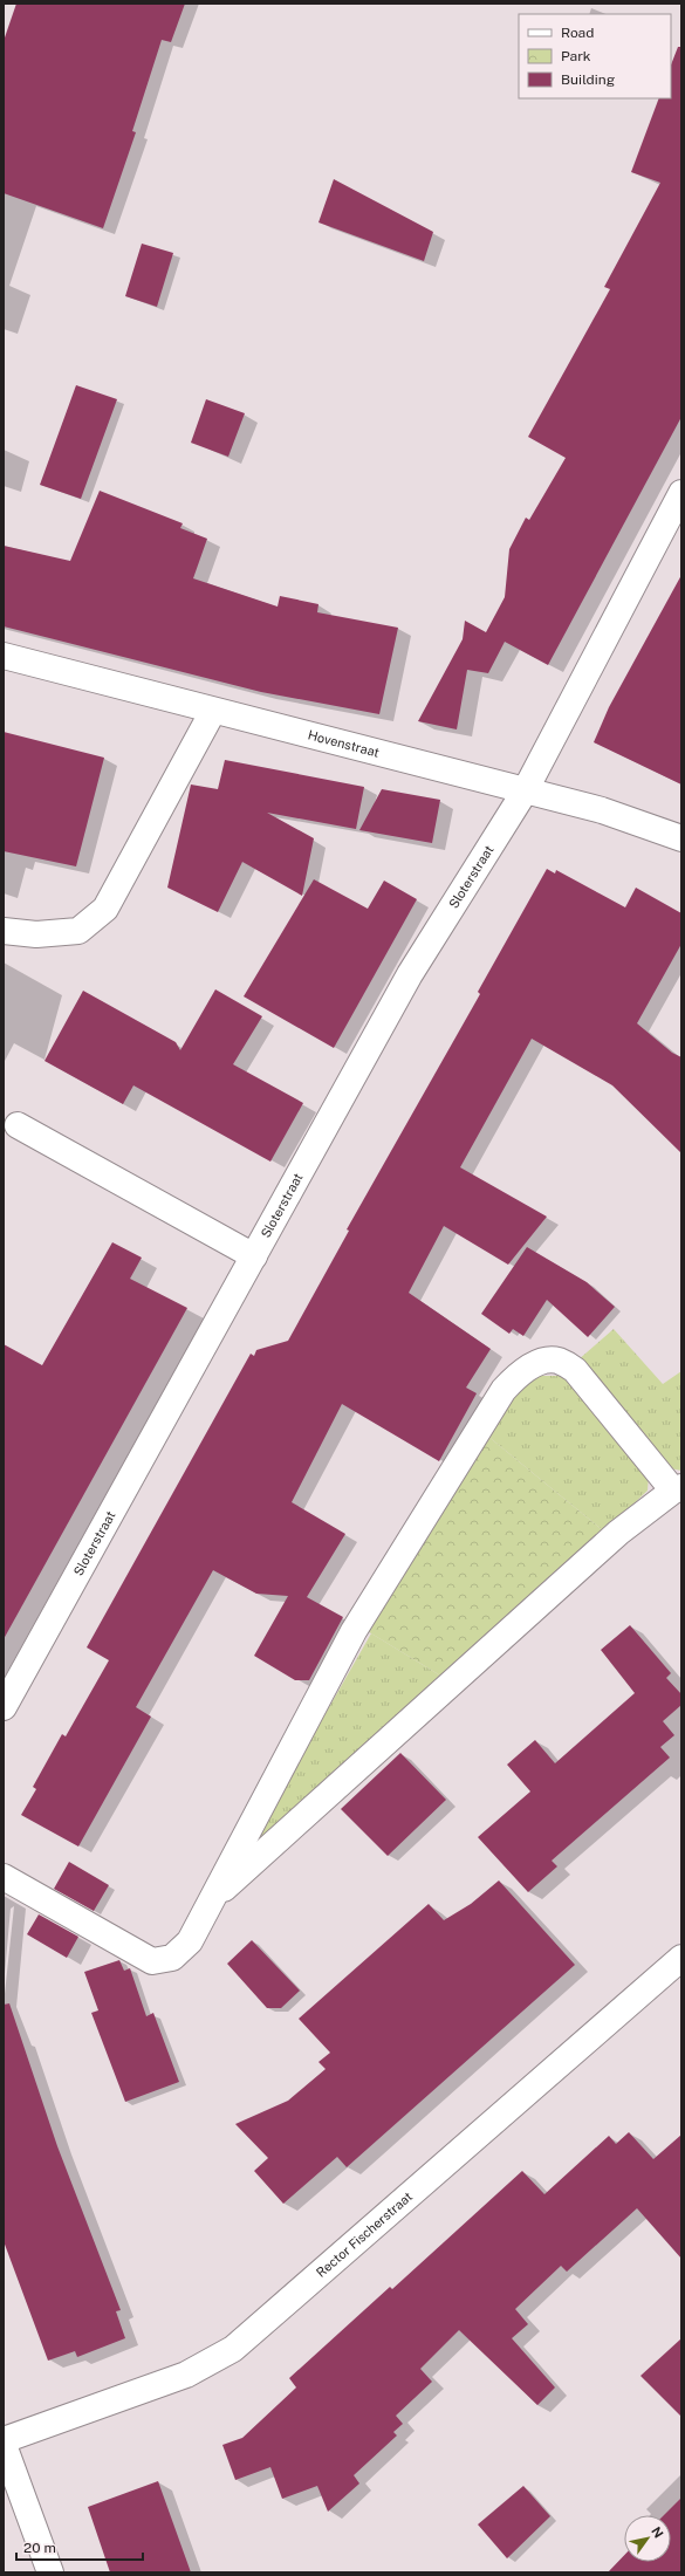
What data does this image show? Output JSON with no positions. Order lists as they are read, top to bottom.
{
  "streets": {
    "street": ["Hovenstraat", "Sloterstraat", "Rector Fischerstraat"]
  },
  "crossings": [
    ["Hovenstraat", "Sloterstraat"]
  ],
  "legend": ["Road", "Park", "Building"],
  "scale_bar": "20 m",
  "north": "top right"
}
